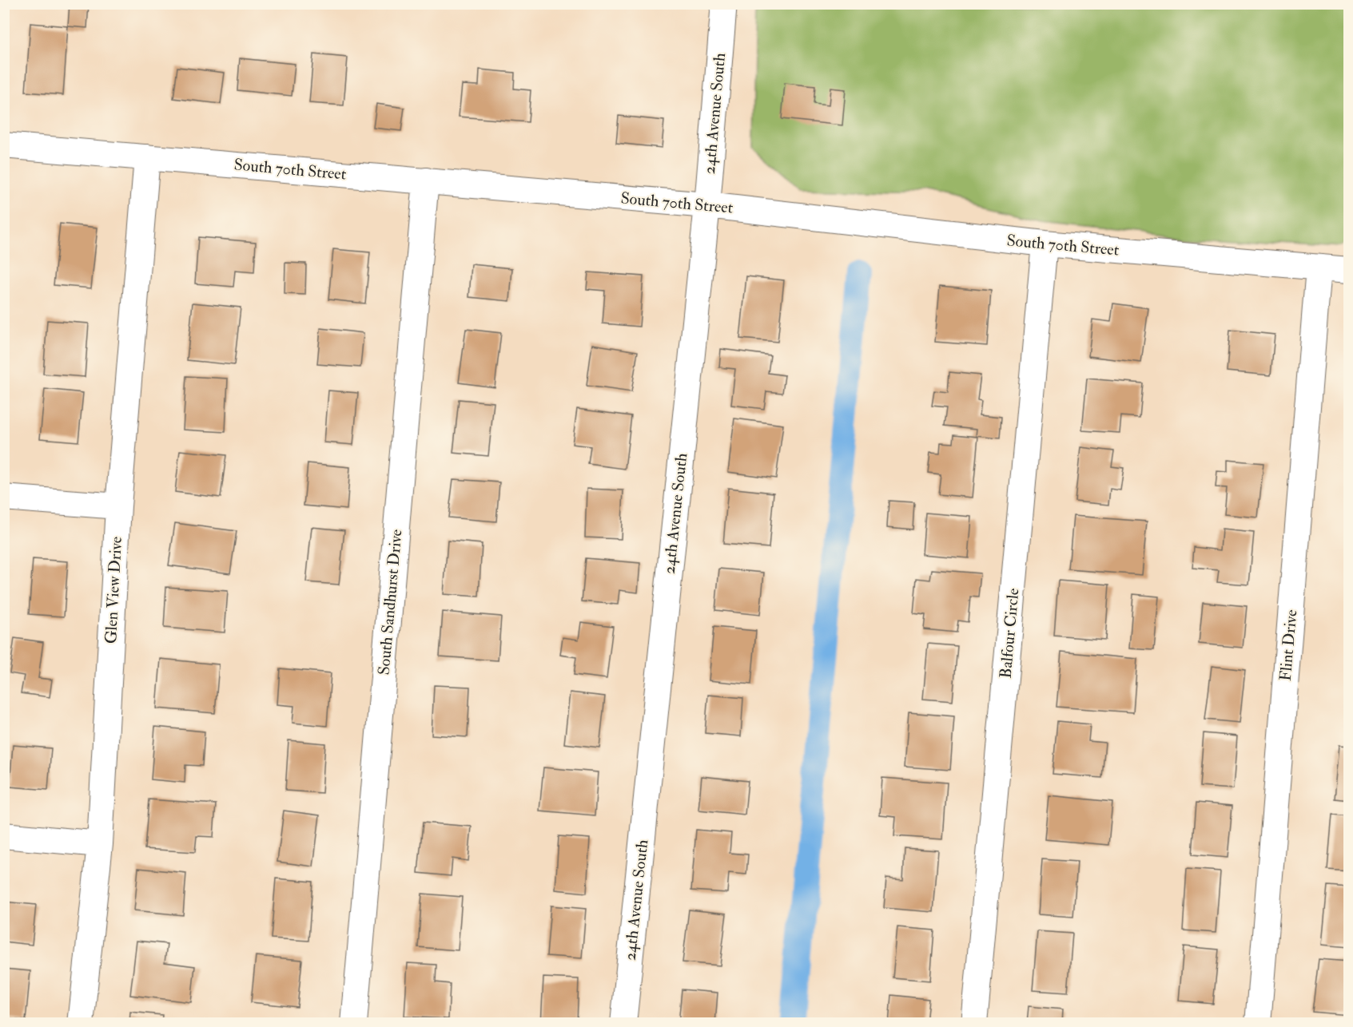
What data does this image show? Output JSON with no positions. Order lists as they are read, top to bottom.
{
  "streets": {
    "street": [
      "24th Avenue South",
      "South 70th Street",
      "Glen View Drive",
      "South Sandhurst Drive",
      "Balfour Circle",
      "Flint Drive"
    ]
  },
  "crossings": [
    ["24th Avenue South", "South 70th Street"],
    ["South 70th Street", "Glen View Drive"],
    ["South 70th Street", "South Sandhurst Drive"],
    ["South 70th Street", "Balfour Circle"],
    ["South 70th Street", "Flint Drive"]
  ]
}
